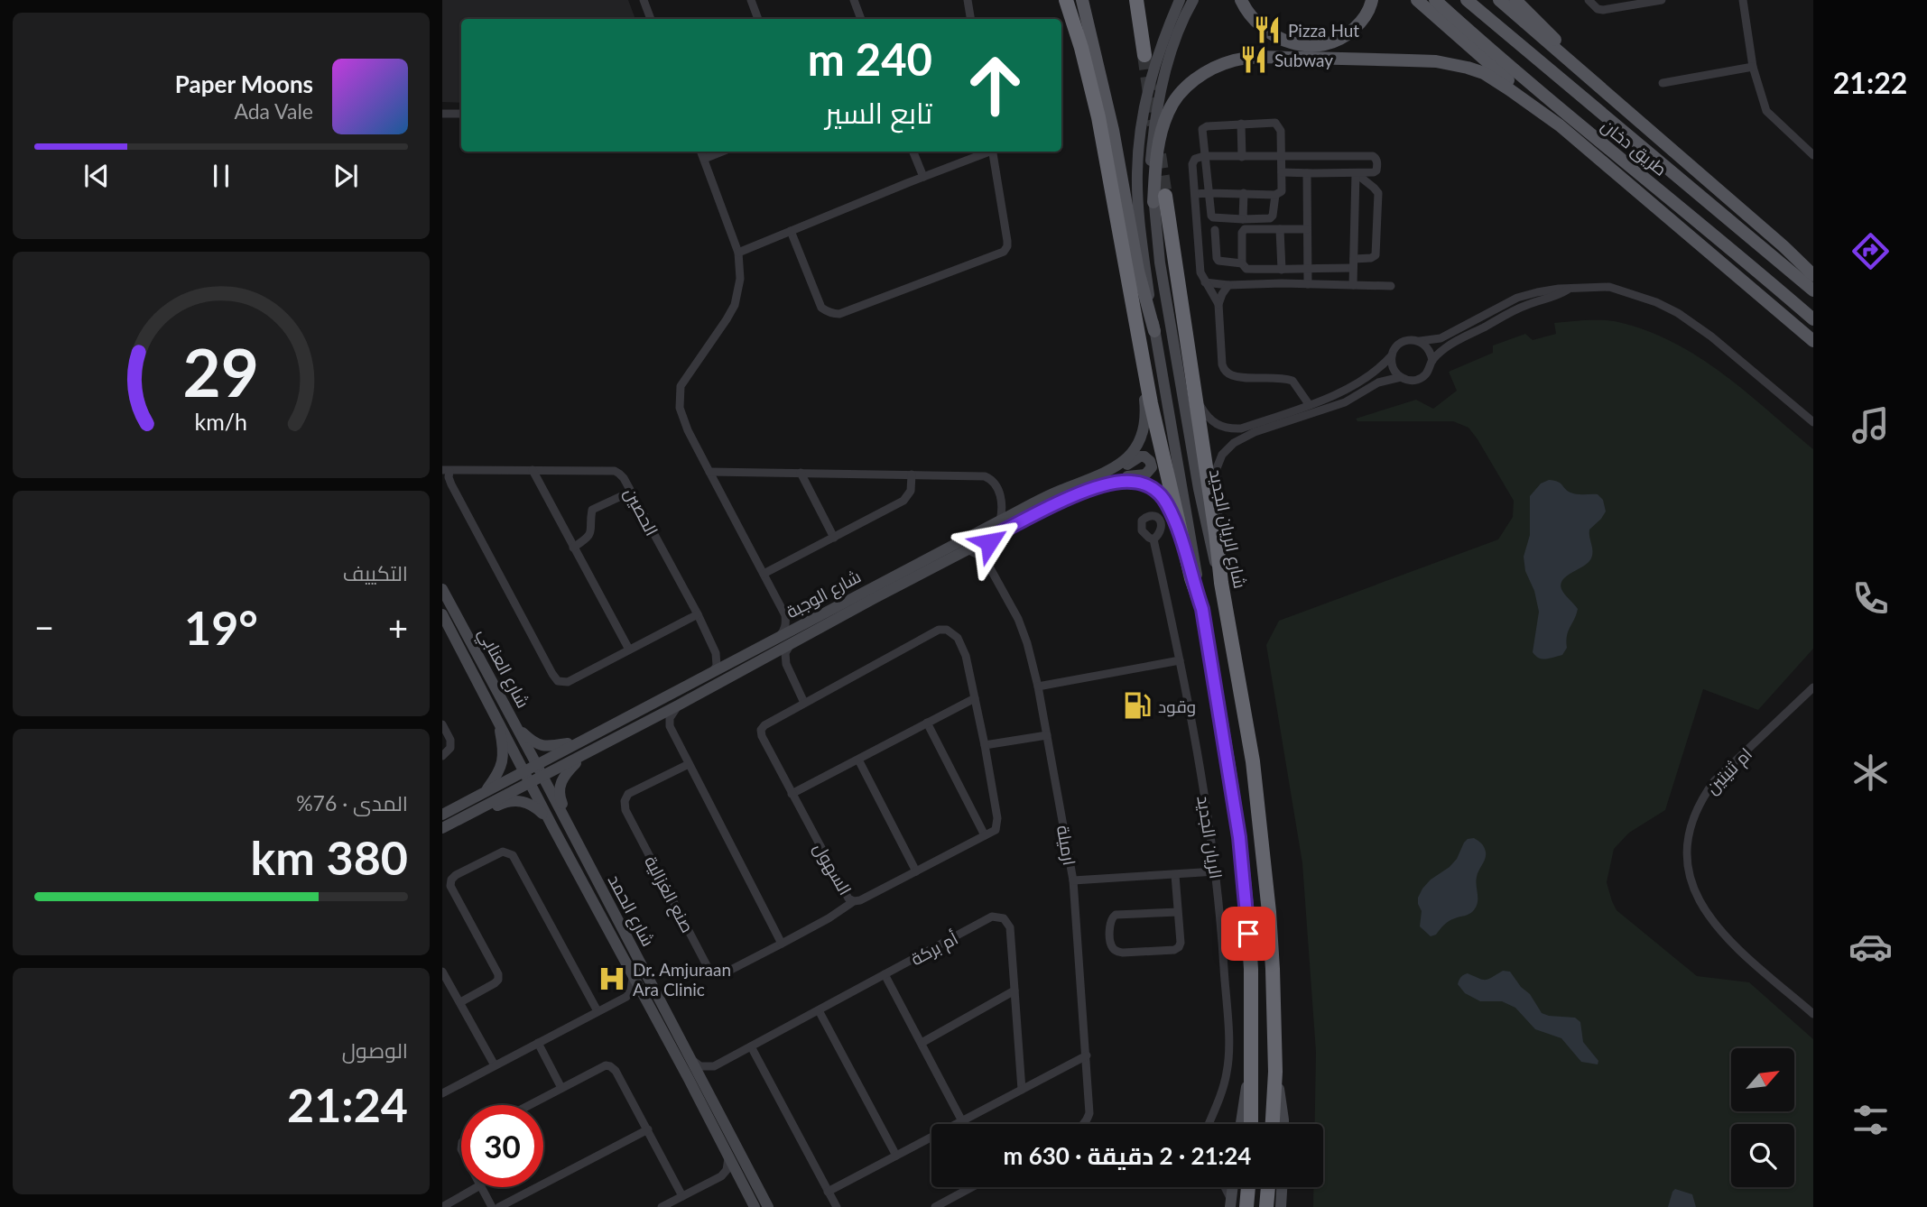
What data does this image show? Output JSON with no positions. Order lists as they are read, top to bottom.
{
  "streets": {
    "highway": ["شارع الريان الجديد"],
    "main road": ["طريق دخان"],
    "street": [
      "الحصين",
      "شارع الوجبة",
      "شارع العنابي",
      "ام ثنيتين",
      "الريان الجديد",
      "ارميلة",
      "السهول",
      "صنع الغزالية",
      "شارع الحمد",
      "أم بركة"
    ]
  },
  "crossings": [
    ["الحصين", "شارع الوجبة"],
    ["شارع الوجبة", "شارع العنابي"],
    ["شارع الوجبة", "شارع الحمد"],
    ["شارع العنابي", "شارع الحمد"]
  ],
  "places": {
    "restaurant": ["Pizza Hut", "Subway"],
    "fuel station": ["وقود"],
    "hospital": ["Dr. Amjuraan Ara Clinic"]
  },
  "north": "top right",
  "page": {
    "tabs": "21:22",
    "turn": ["240 m", "تابع السير"],
    "song": ["Paper Moons", "Ada Vale"],
    "tile": [
      "التكييف",
      ["المدى · 76%", "380 km"],
      ["الوصول", "21:24"]
    ],
    "heat": ["−", "19°", "+"],
    "limit": "30",
    "trip": "21:24 · 2 دقيقة · 630 m",
    "gauge": ["29", "km/h"]
  }
}
